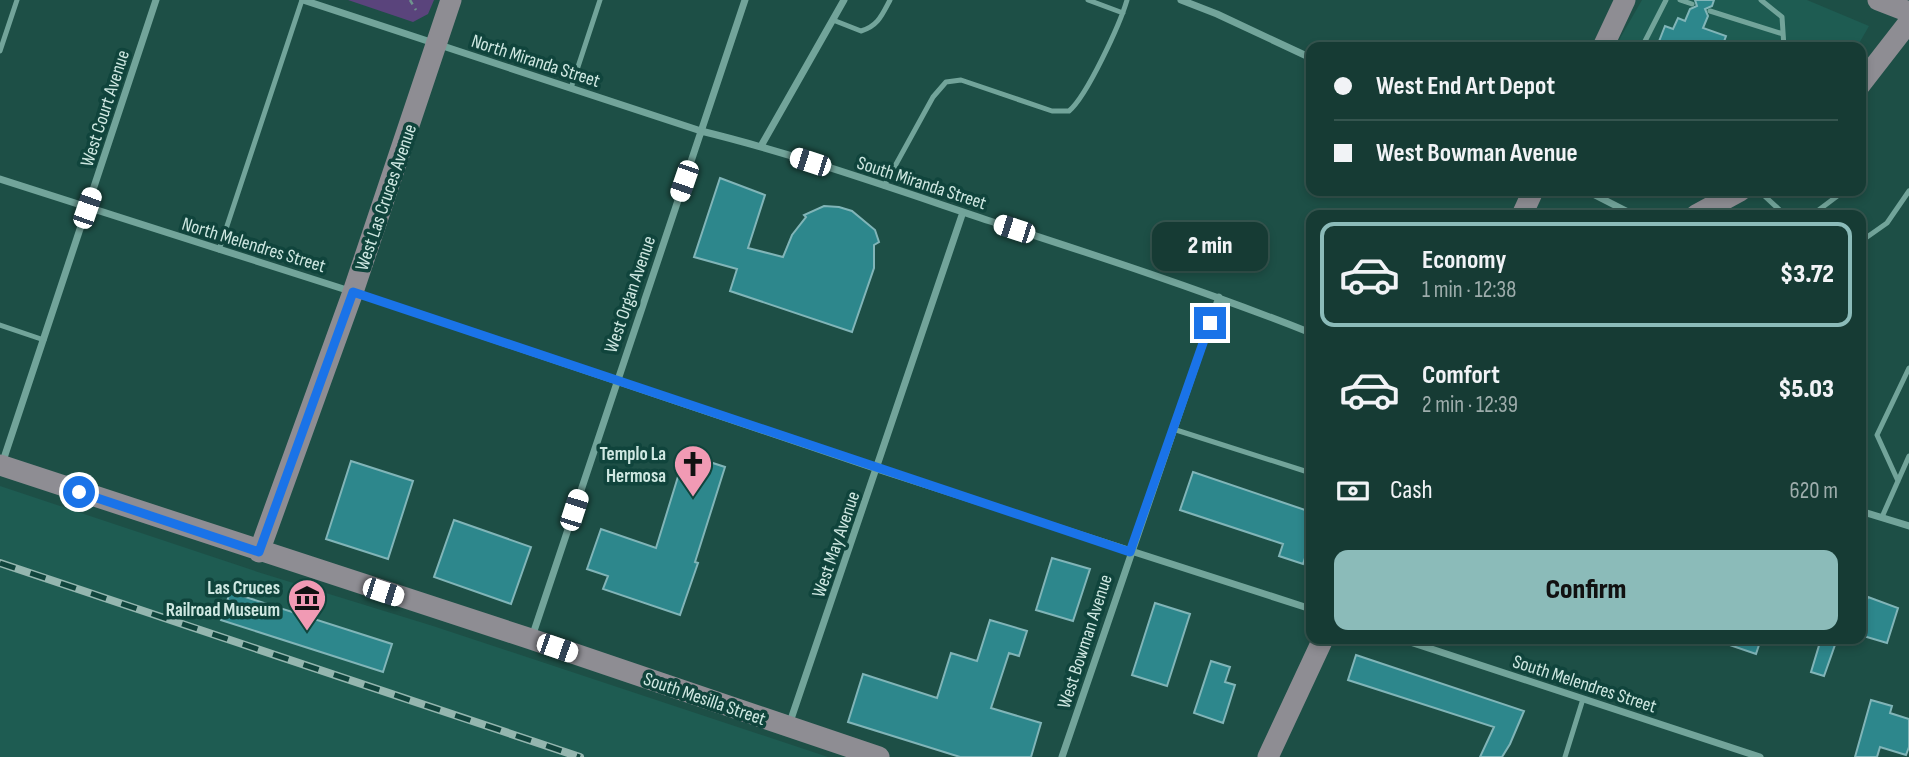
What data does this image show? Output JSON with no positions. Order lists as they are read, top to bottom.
{
  "streets": {
    "street": [
      "North Miranda Street",
      "West Court Avenue",
      "South Miranda Street",
      "West Las Cruces Avenue",
      "North Melendres Street",
      "West Organ Avenue",
      "West May Avenue",
      "West Bowman Avenue",
      "South Melendres Street",
      "South Mesilla Street"
    ]
  },
  "crossings": [
    ["North Miranda Street", "South Miranda Street"],
    ["North Miranda Street", "West Las Cruces Avenue"],
    ["North Miranda Street", "West Organ Avenue"],
    ["West Court Avenue", "North Melendres Street"],
    ["West Court Avenue", "South Mesilla Street"],
    ["South Miranda Street", "West May Avenue"],
    ["South Miranda Street", "West Bowman Avenue"],
    ["West Las Cruces Avenue", "North Melendres Street"],
    ["West Las Cruces Avenue", "South Mesilla Street"],
    ["North Melendres Street", "West Organ Avenue"],
    ["West Organ Avenue", "South Mesilla Street"],
    ["West May Avenue", "South Mesilla Street"]
  ],
  "places": {
    "church": ["Templo La Hermosa"],
    "museum": ["Las Cruces Railroad Museum"]
  },
  "page": {
    "banner": ["West End Art Depot", "West Bowman Avenue"],
    "bubble": "2 min",
    "list": [
      {
        "name": "Economy",
        "note": "1 min · 12:38",
        "value": "$3.72"
      },
      {
        "name": "Comfort",
        "note": "2 min · 12:39",
        "value": "$5.03"
      }
    ],
    "pay": ["Cash", "620 m"],
    "buttons": "Confirm"
  }
}
